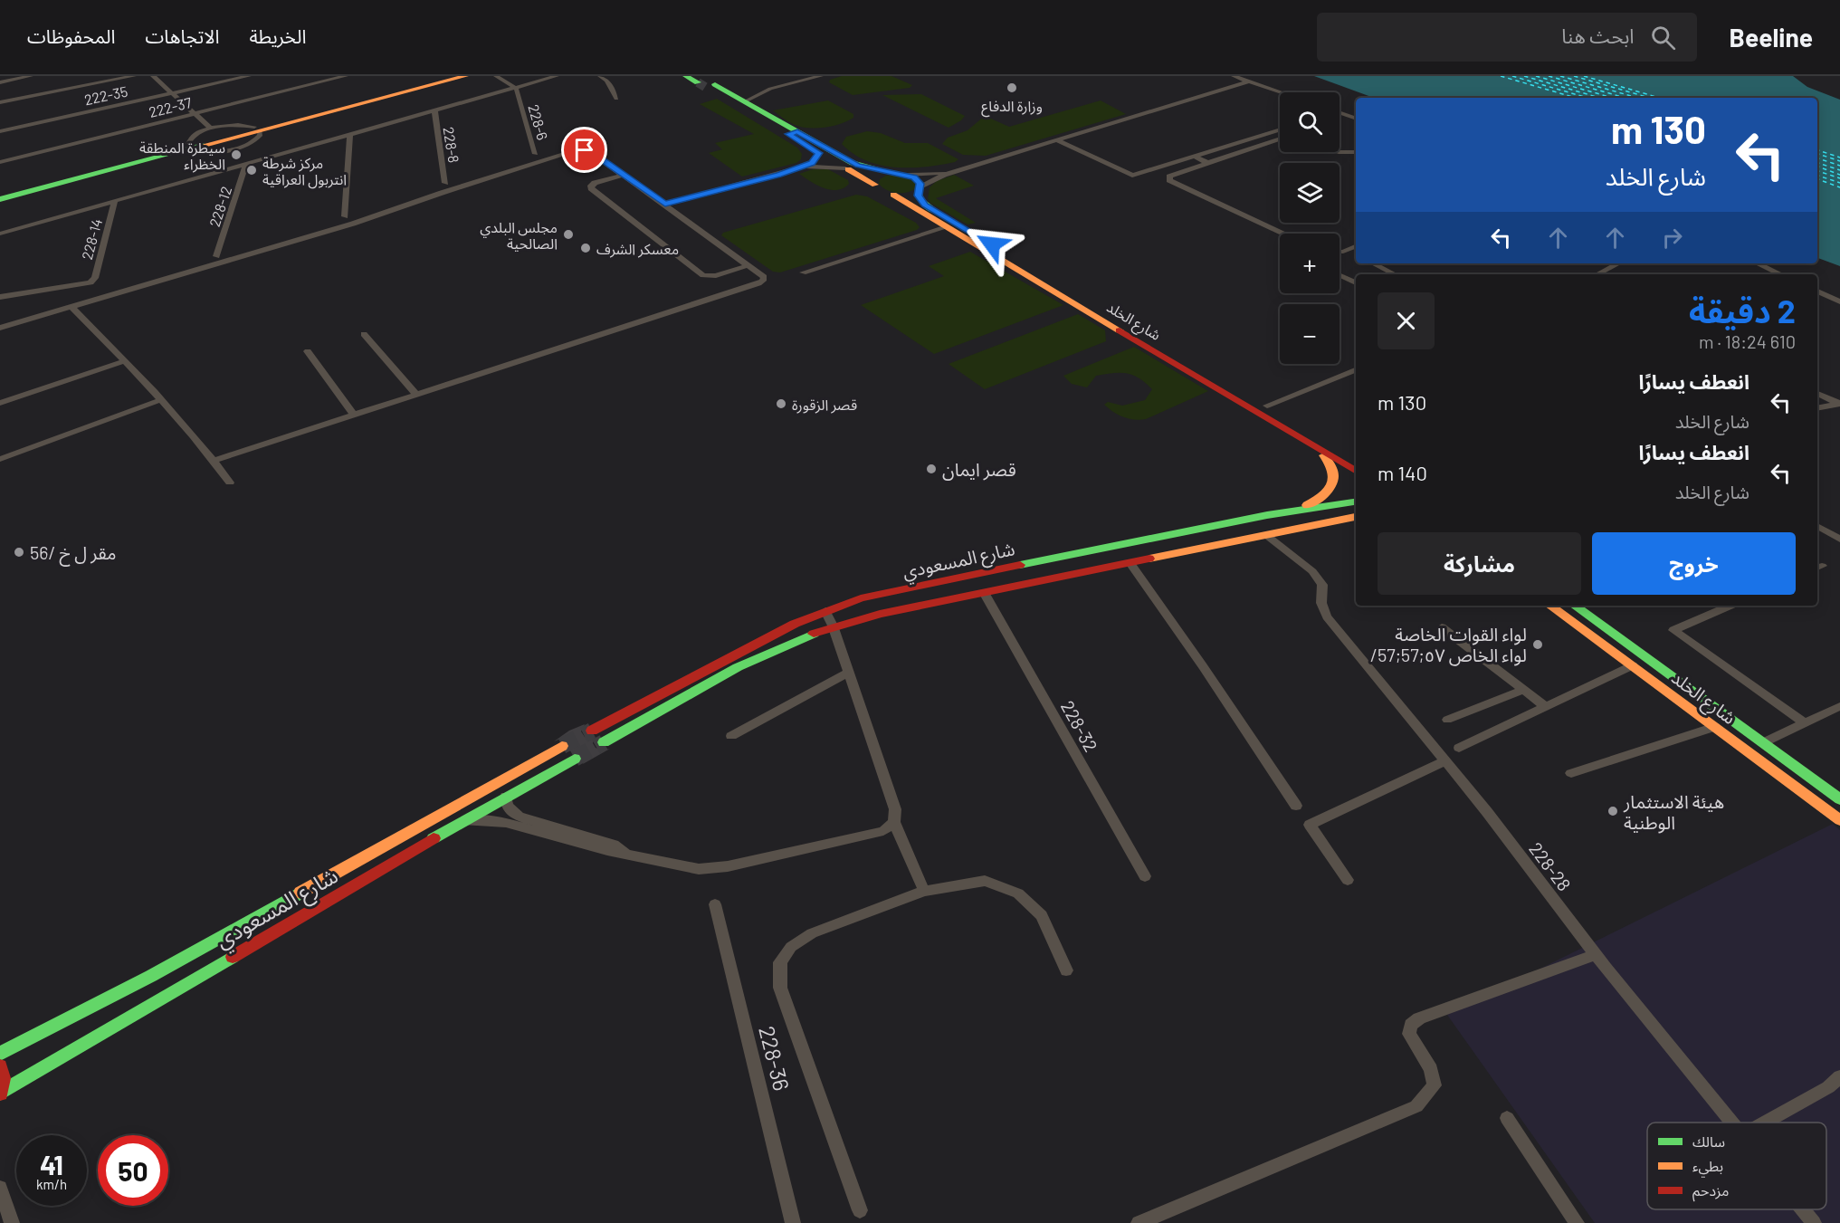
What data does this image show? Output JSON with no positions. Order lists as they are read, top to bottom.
{
  "streets": {
    "main road": ["شارع الخلد", "شارع المسعودي"],
    "street": [
      "222-35",
      "222-37",
      "228-6",
      "228-8",
      "228-12",
      "228-14",
      "228-32",
      "228-28",
      "228-36"
    ]
  },
  "crossings": [
    ["شارع المسعودي", "228-32"],
    ["شارع المسعودي", "228-28"]
  ],
  "places": [
    "وزارة الدفاع",
    "سيطرة المنطقة الخظراء",
    "مركز شرطة انتربول العراقية",
    "مجلس البلدي الصالحية",
    "معسكر الشرف",
    "قصر الزقورة",
    "قصر ايمان",
    "مقر ل خ /56",
    "لواء القوات الخاصة /57;لواء الخاص ٥٧;57",
    "هيئة الاستثمار الوطنية"
  ],
  "legend": ["سالك", "بطيء", "مزدحم"],
  "page": {
    "header": "Beeline",
    "search": "ابحث هنا",
    "nav": ["الخريطة", "الاتجاهات", "المحفوظات"],
    "map_buttons": ["+", "−"],
    "turn": ["130 m", "شارع الخلد"],
    "heading": ["2 دقيقة", "610 m · 18:24"],
    "list": [
      {
        "name": "انعطف يسارًا",
        "note": "شارع الخلد",
        "value": "130 m"
      },
      {
        "name": "انعطف يسارًا",
        "note": "شارع الخلد",
        "value": "140 m"
      }
    ],
    "buttons": ["خروج", "مشاركة"],
    "speed": "41 km/h",
    "limit": "50"
  }
}
